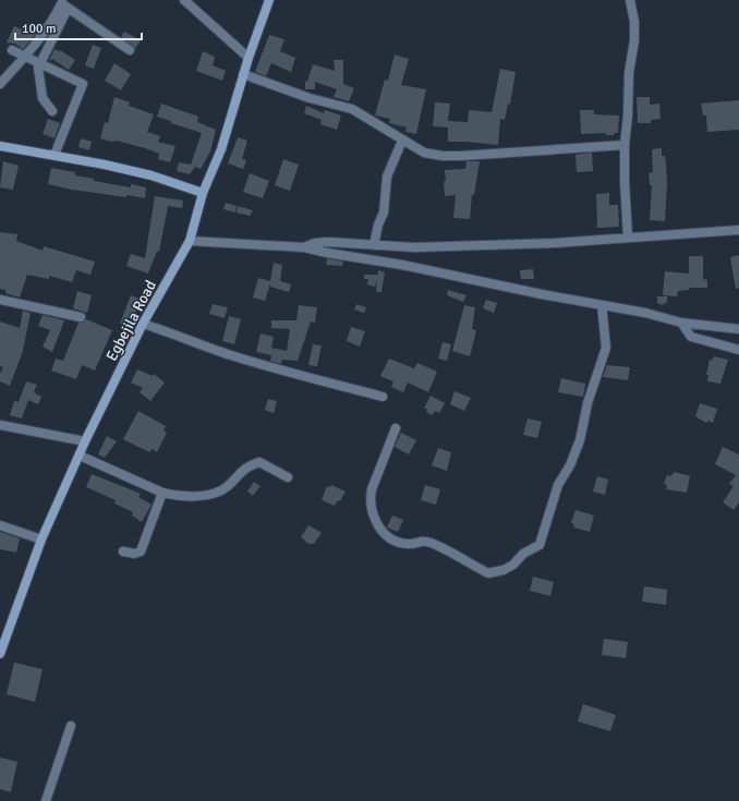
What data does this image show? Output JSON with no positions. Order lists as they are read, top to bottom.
{
  "streets": {
    "street": ["Egbejila Road"]
  },
  "scale_bar": "100 m"
}
